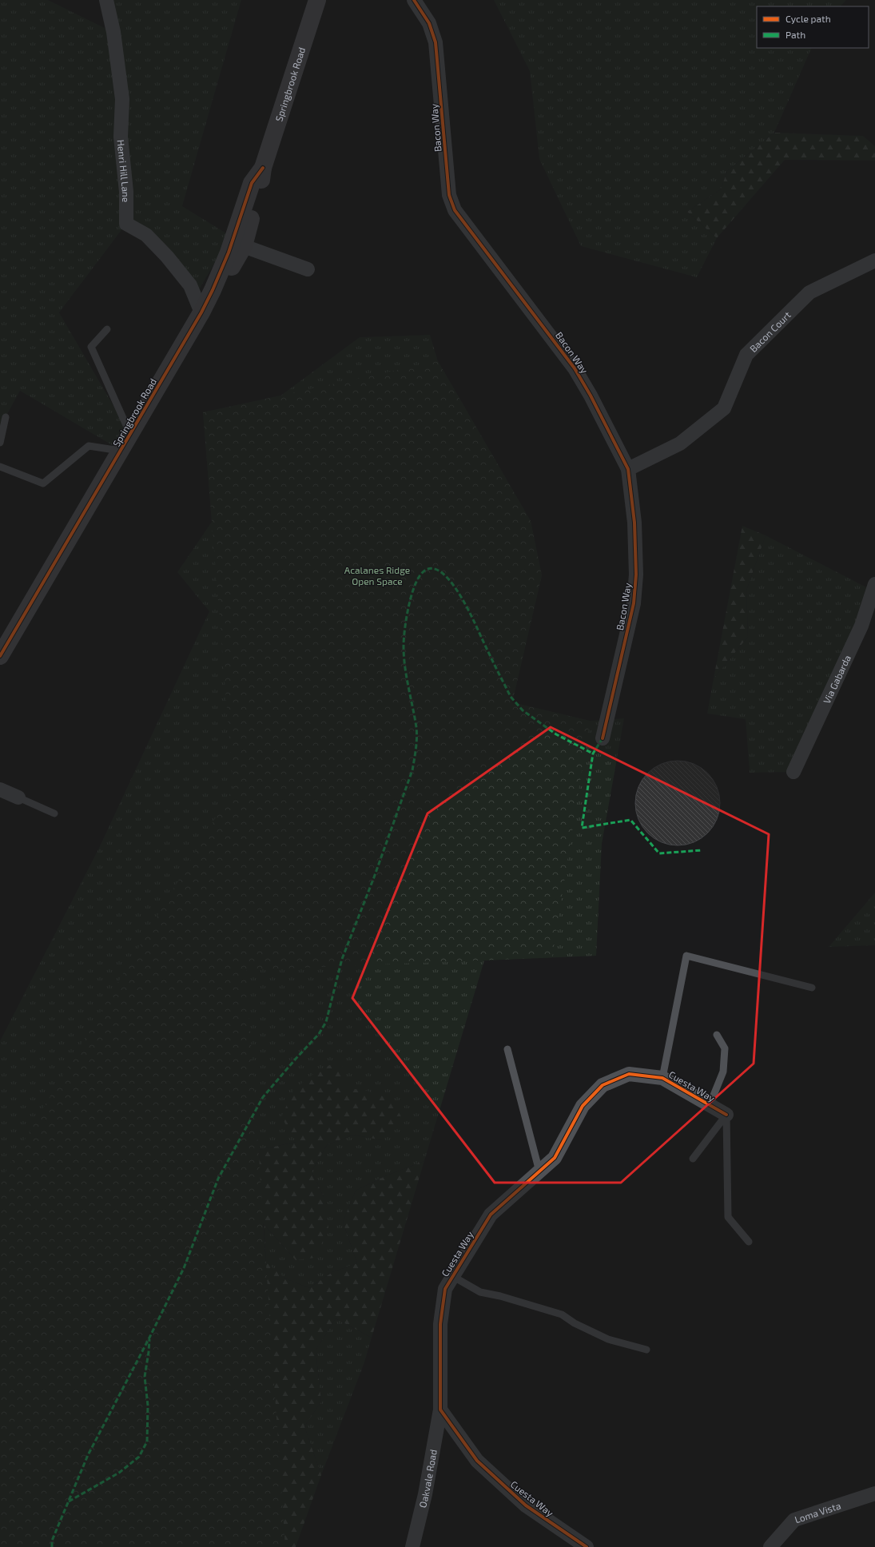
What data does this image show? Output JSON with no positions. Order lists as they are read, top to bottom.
{
  "streets": {
    "street": [
      "Springbrook Road",
      "Bacon Way",
      "Henri Hill Lane",
      "Bacon Court",
      "Via Gabarda",
      "Cuesta Way",
      "Oakvale Road",
      "Loma Vista"
    ]
  },
  "crossings": [
    ["Springbrook Road", "Henri Hill Lane"],
    ["Bacon Way", "Bacon Court"],
    ["Cuesta Way", "Oakvale Road"]
  ],
  "parks": ["Acalanes Ridge Open Space"],
  "legend": ["Cycle path", "Path"]
}
